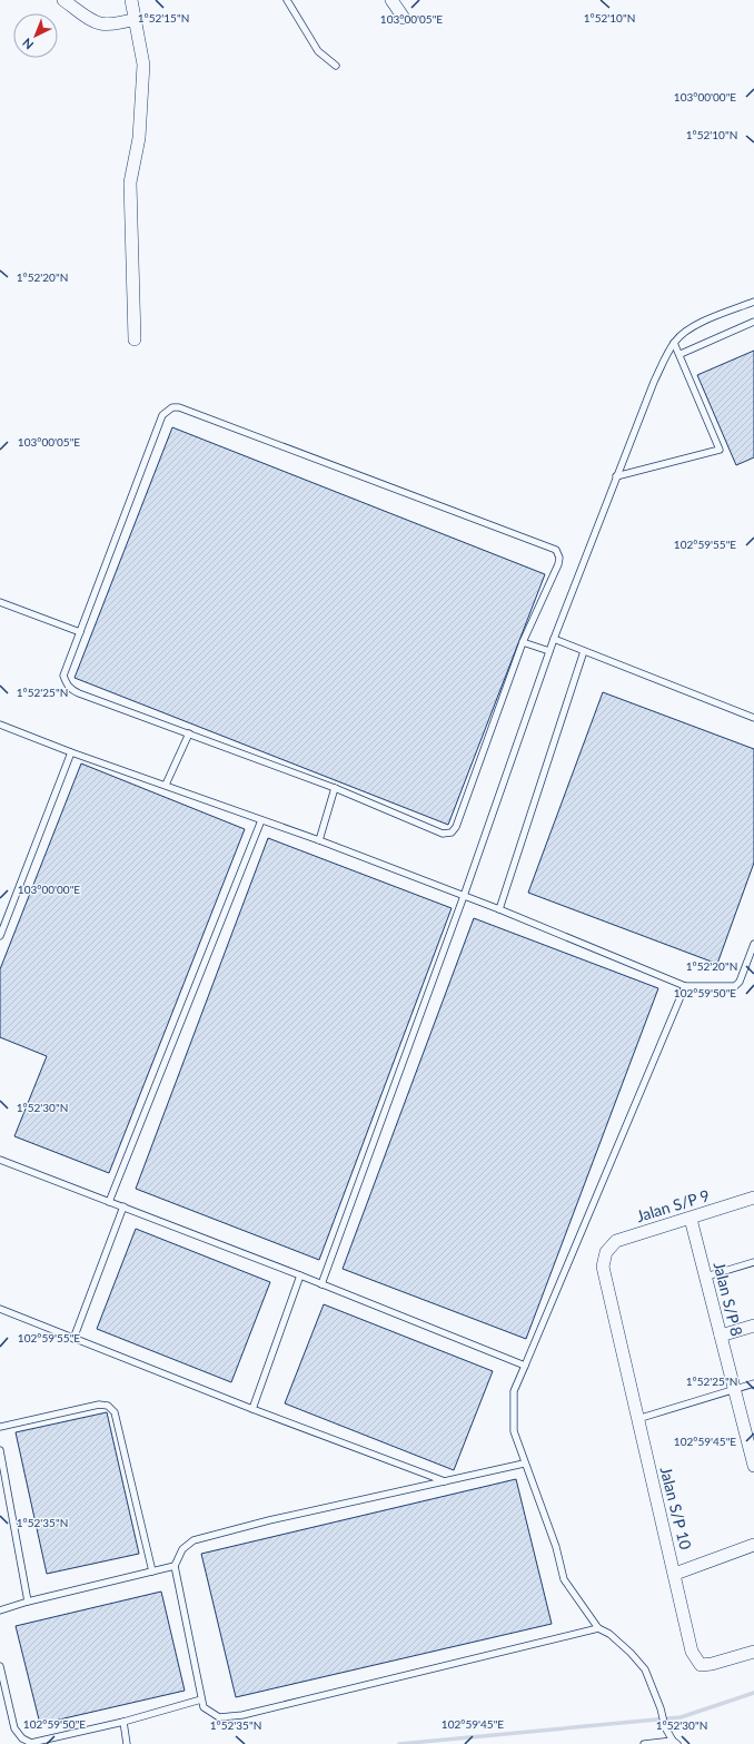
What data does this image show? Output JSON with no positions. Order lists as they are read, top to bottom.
{
  "streets": {
    "street": ["Jalan S/P 9", "Jalan S/P 8", "Jalan S/P 10"]
  },
  "crossings": [
    ["Jalan S/P 9", "Jalan S/P 8"],
    ["Jalan S/P 9", "Jalan S/P 10"]
  ],
  "north": "bottom left",
  "coordinates": [
    "1°52'15\"N",
    "1°52'10\"N",
    "103°00'05\"E",
    "103°00'00\"E",
    "1°52'20\"N",
    "102°59'55\"E",
    "1°52'25\"N",
    "102°59'50\"E",
    "1°52'30\"N",
    "102°59'45\"E",
    "1°52'35\"N"
  ]
}
